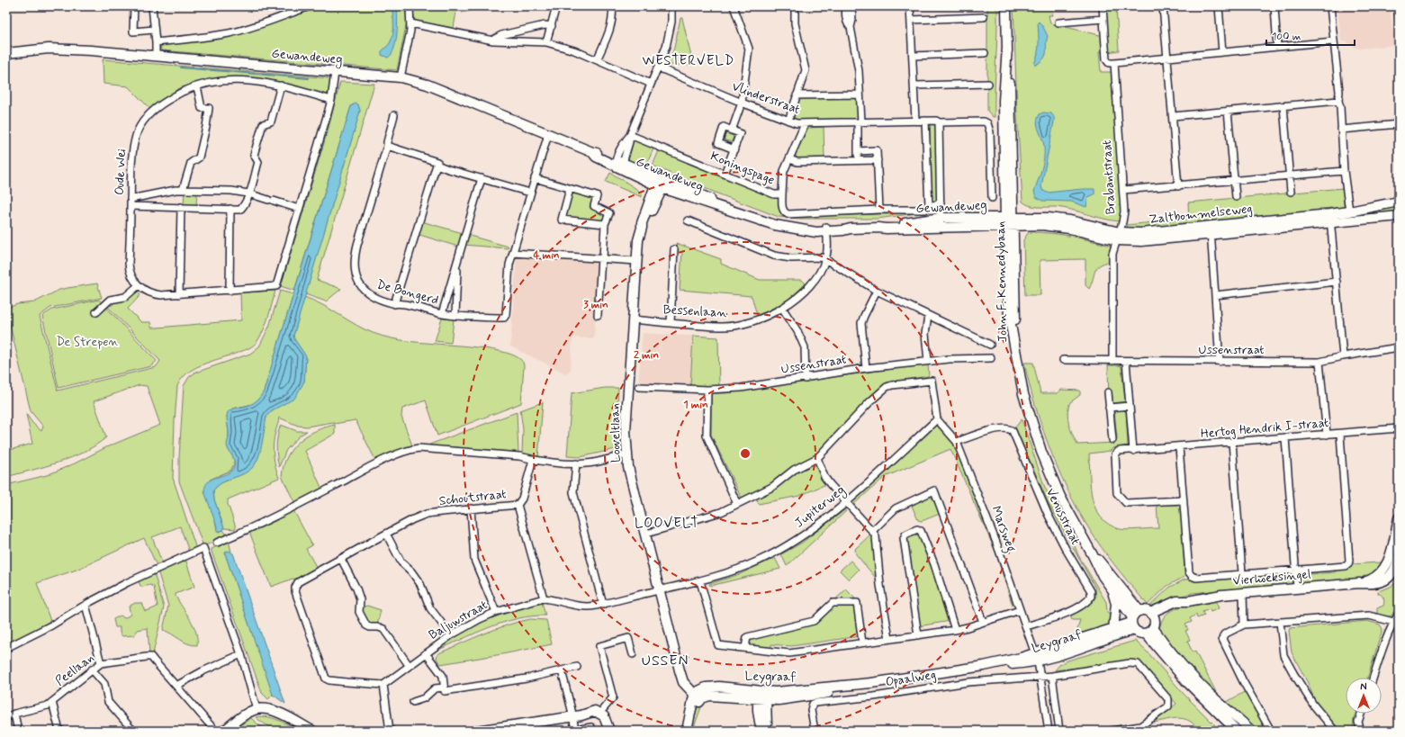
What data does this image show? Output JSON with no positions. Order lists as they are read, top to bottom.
{
  "streets": {
    "street": [
      "Gewandeweg",
      "Vlinderstraat",
      "Koningspage",
      "Oude Wei",
      "Brabantstraat",
      "Zaltbommelseweg",
      "John F. Kennedybaan",
      "De Bongerd",
      "Bessenlaan",
      "Ussenstraat",
      "Hertog Hendrik I-straat",
      "Looveltlaan",
      "Schoutstraat",
      "Jupiterweg",
      "Venusstraat",
      "Marsweg",
      "Vierhoeksingel",
      "Baljuwstraat",
      "Leygraaf",
      "Peellaan",
      "Opaalweg"
    ]
  },
  "crossings": [
    ["Gewandeweg", "Zaltbommelseweg"],
    ["Gewandeweg", "John F. Kennedybaan"],
    ["Gewandeweg", "Bessenlaan"],
    ["Gewandeweg", "Looveltlaan"],
    ["Brabantstraat", "Zaltbommelseweg"],
    ["Brabantstraat", "Ussenstraat"],
    ["Zaltbommelseweg", "John F. Kennedybaan"],
    ["Bessenlaan", "Looveltlaan"],
    ["Looveltlaan", "Jupiterweg"],
    ["Looveltlaan", "Baljuwstraat"],
    ["Looveltlaan", "Leygraaf"],
    ["Schoutstraat", "Baljuwstraat"],
    ["Jupiterweg", "Marsweg"],
    ["Jupiterweg", "Baljuwstraat"],
    ["Venusstraat", "Marsweg"],
    ["Marsweg", "Leygraaf"],
    ["Marsweg", "Opaalweg"],
    ["Vierhoeksingel", "Leygraaf"]
  ],
  "districts": ["WESTERVELD", "LOOVELT", "USSEN"],
  "parks": ["De Strepen"],
  "scale_bar": "100 m",
  "north": "top",
  "rings": [
    "4 min",
    "3 min",
    "2 min",
    "1 min"
  ]
}
